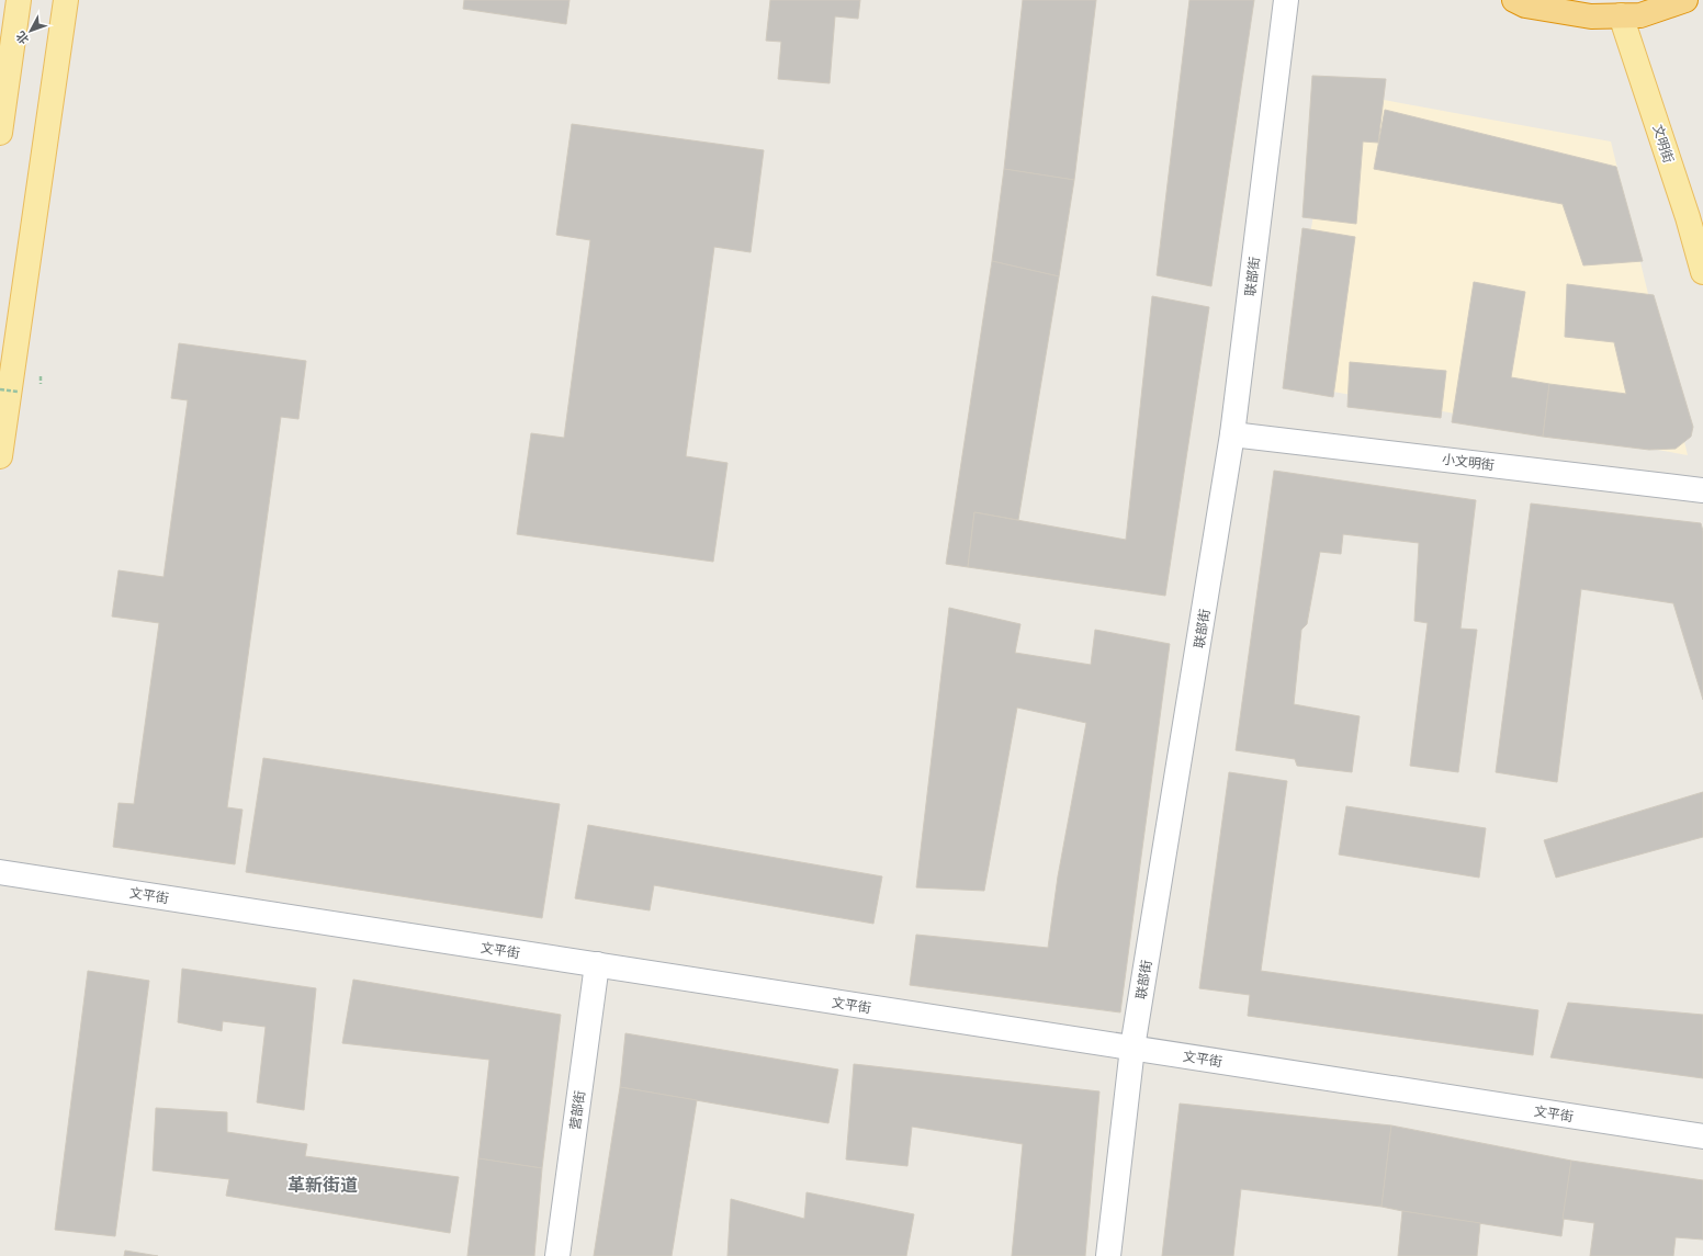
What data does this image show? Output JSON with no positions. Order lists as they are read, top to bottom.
{
  "streets": {
    "main road": ["文明街"],
    "street": [
      "联部街",
      "小文明街",
      "文平街",
      "营部街"
    ]
  },
  "crossings": [
    ["联部街", "小文明街"],
    ["联部街", "文平街"],
    ["文平街", "营部街"]
  ],
  "districts": ["革新街道"],
  "north": "bottom left"
}
